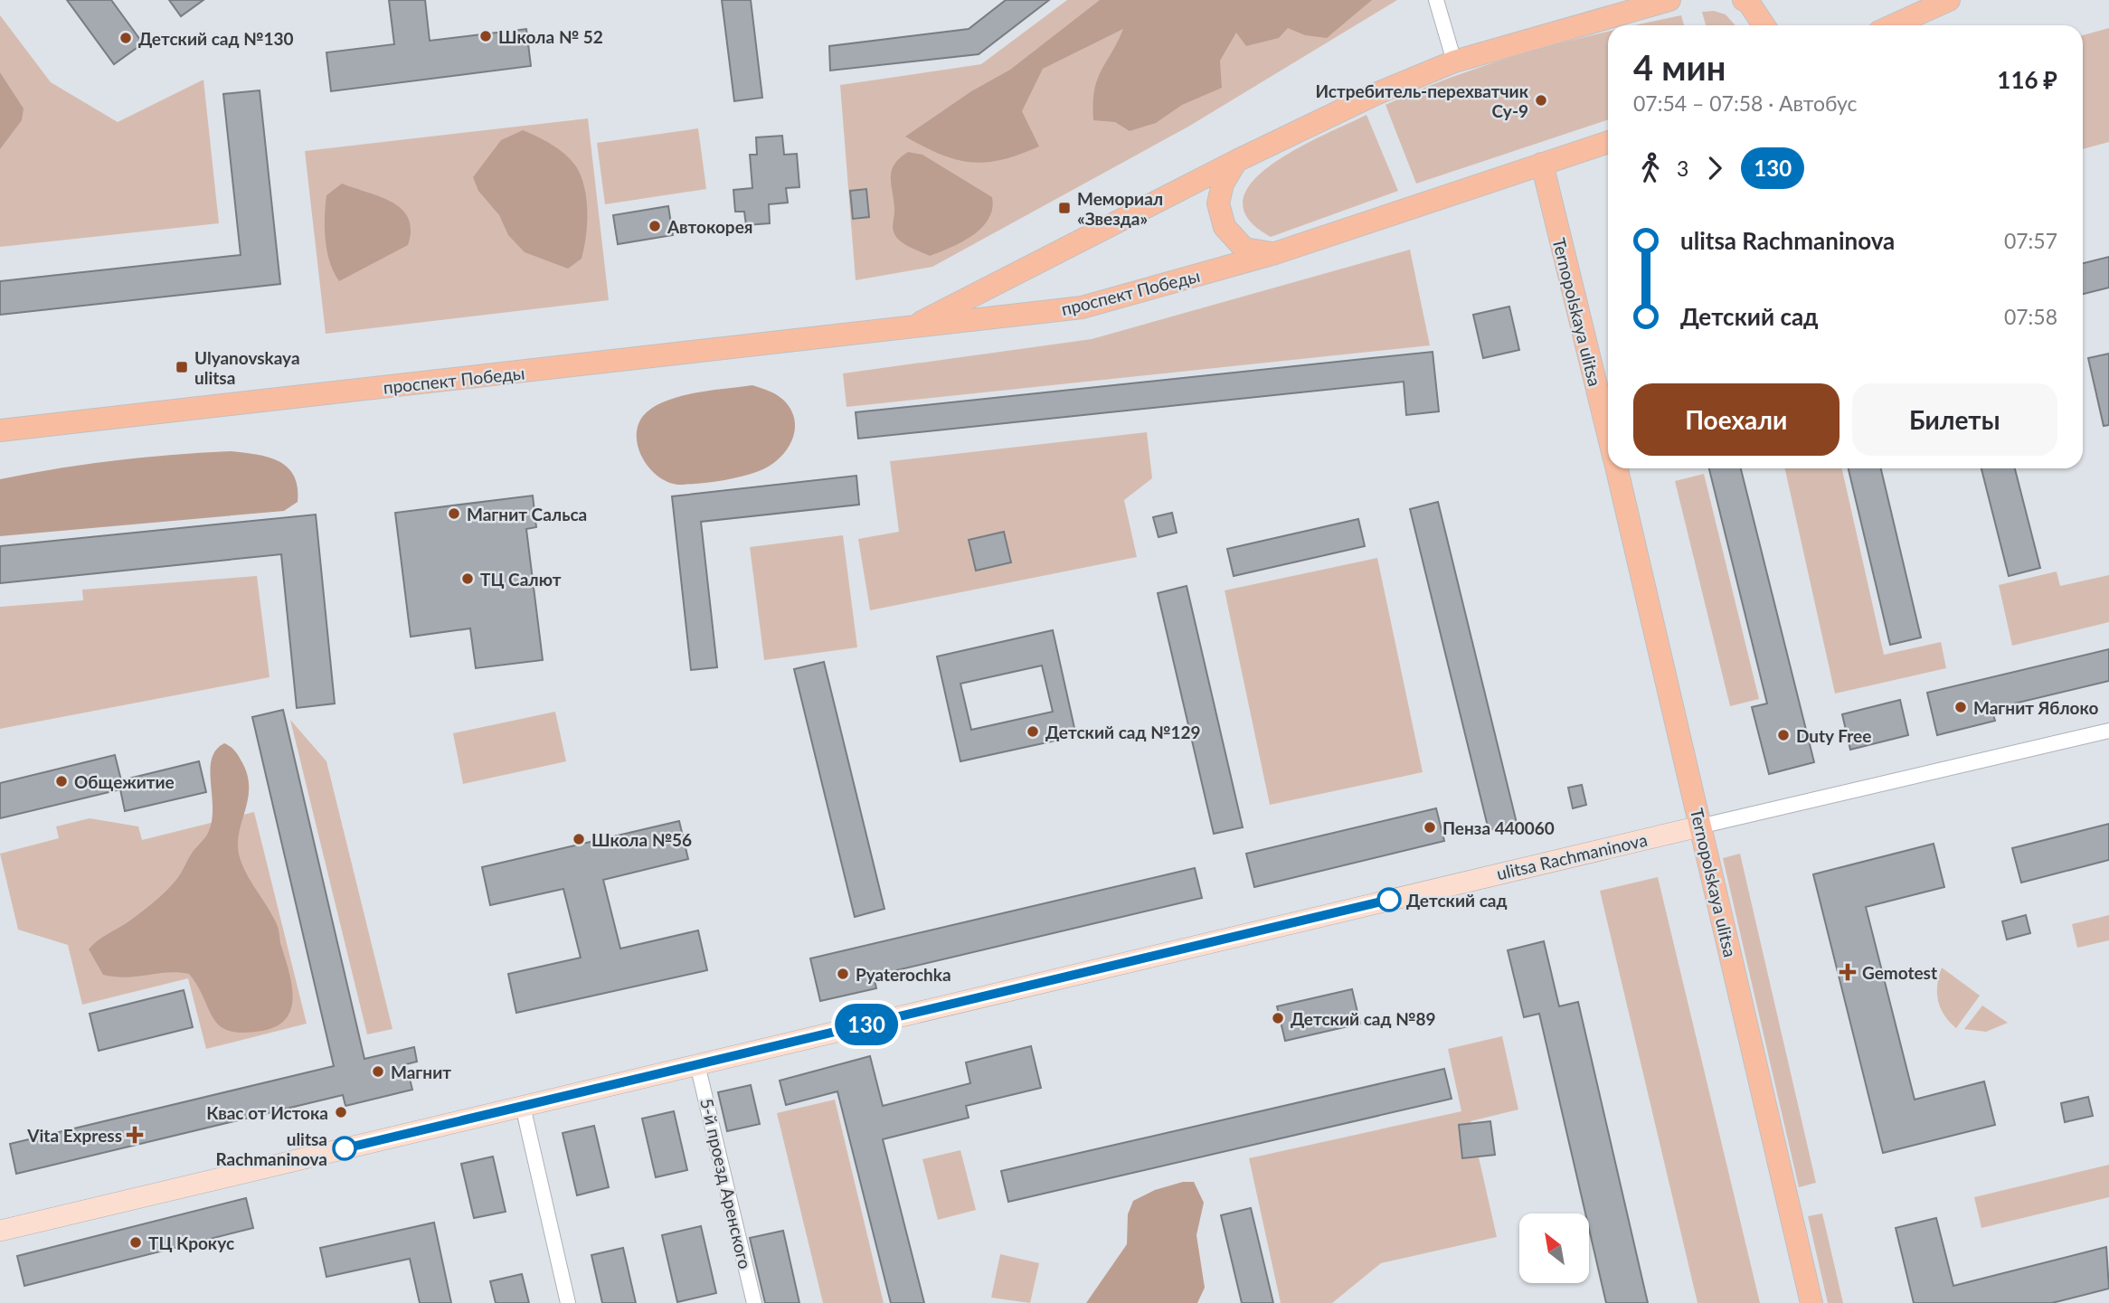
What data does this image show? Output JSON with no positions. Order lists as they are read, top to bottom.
{
  "streets": {
    "main road": ["проспект Победы", "Ternopolskaya ulitsa", "ulitsa Rachmaninova"],
    "street": ["5-й проезд Аренского"]
  },
  "crossings": [
    ["проспект Победы", "Ternopolskaya ulitsa"],
    ["Ternopolskaya ulitsa", "ulitsa Rachmaninova"],
    ["ulitsa Rachmaninova", "5-й проезд Аренского"]
  ],
  "places": {
    "other": [
      "Школа № 52",
      "Детский сад №130",
      "Истребитель-перехватчик Су-9",
      "Автокорея",
      "Магнит Сальса",
      "ТЦ Салют",
      "Магнит Яблоко",
      "Детский сад №129",
      "Duty Free",
      "Общежитие",
      "Пенза 440060",
      "Школа №56",
      "Детский сад",
      "Pyaterochka",
      "Детский сад №89",
      "Магнит",
      "Квас от Истока",
      "ulitsa Rachmaninova",
      "ТЦ Крокус"
    ],
    "transit": ["Мемориал «Звезда»", "Ulyanovskaya ulitsa"],
    "health": ["Gemotest", "Vita Express"]
  },
  "lines": ["bus line 130"],
  "north": "top left",
  "page": {
    "on_map": "130",
    "heading": ["4 мин", "07:54 – 07:58 · Автобус", "116 ₽"],
    "legs": ["3", "130"],
    "list": [
      {
        "name": "ulitsa Rachmaninova",
        "value": "07:57"
      },
      {
        "name": "Детский сад",
        "value": "07:58"
      }
    ],
    "buttons": ["Поехали", "Билеты"]
  }
}
